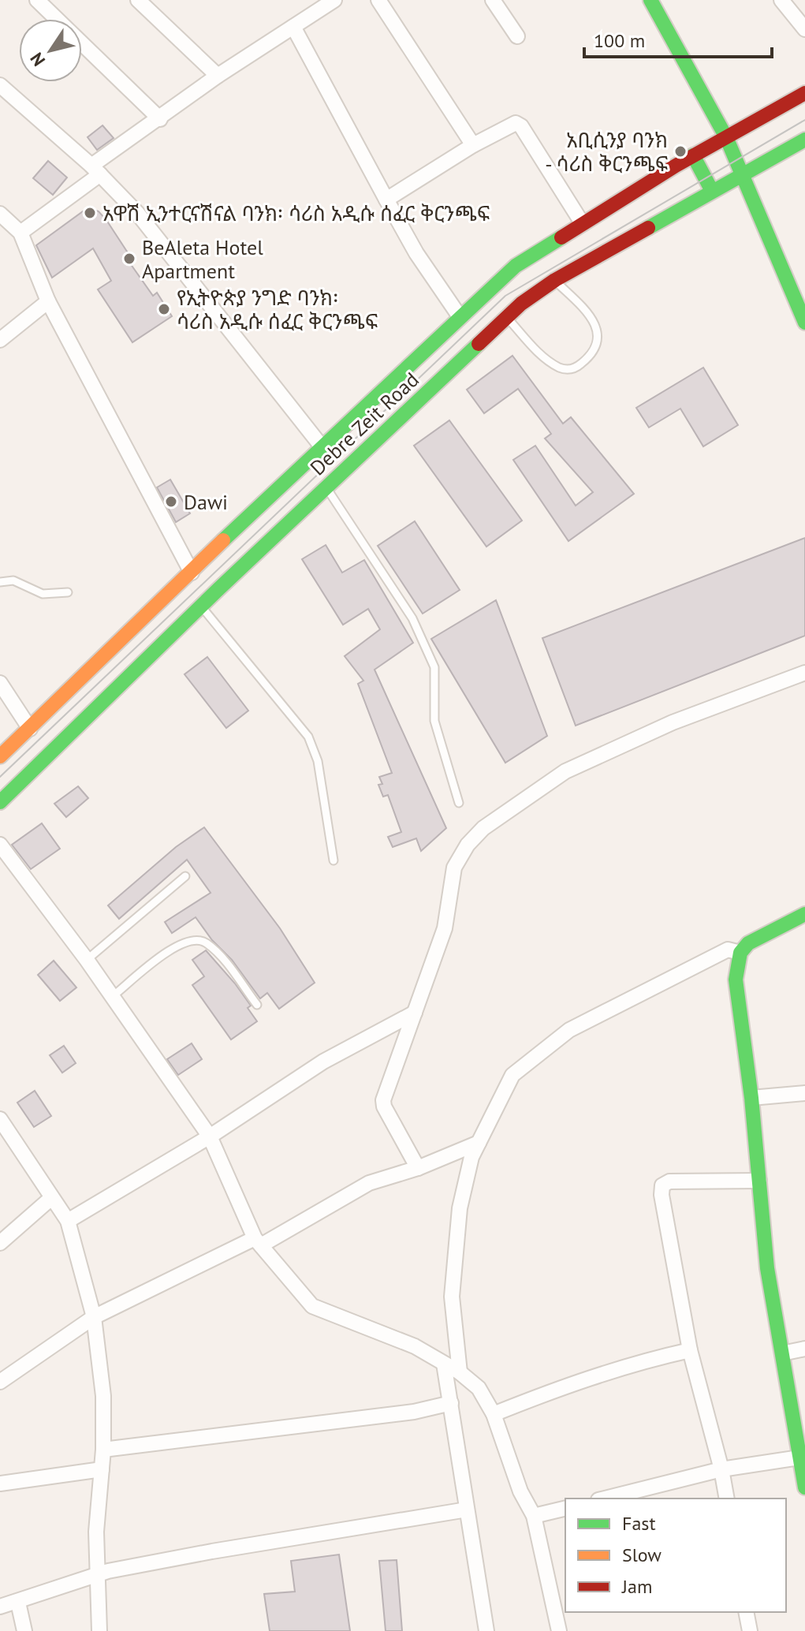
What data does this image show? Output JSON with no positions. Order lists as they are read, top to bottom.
{
  "streets": {
    "main road": ["Debre Zeit Road"]
  },
  "places": [
    "አቢሲንያ ባንክ - ሳሪስ ቅርንጫፍ",
    "አዋሽ ኢንተርናሽናል ባንክ፡ ሳሪስ አዲሱ ሰፈር ቅርንጫፍ",
    "BeAleta Hotel Apartment",
    "የኢትዮጵያ ንግድ ባንክ፡ ሳሪስ አዲሱ ሰፈር ቅርንጫፍ",
    "Dawi"
  ],
  "legend": ["Fast", "Slow", "Jam"],
  "scale_bar": "100 m",
  "north": "bottom left"
}
